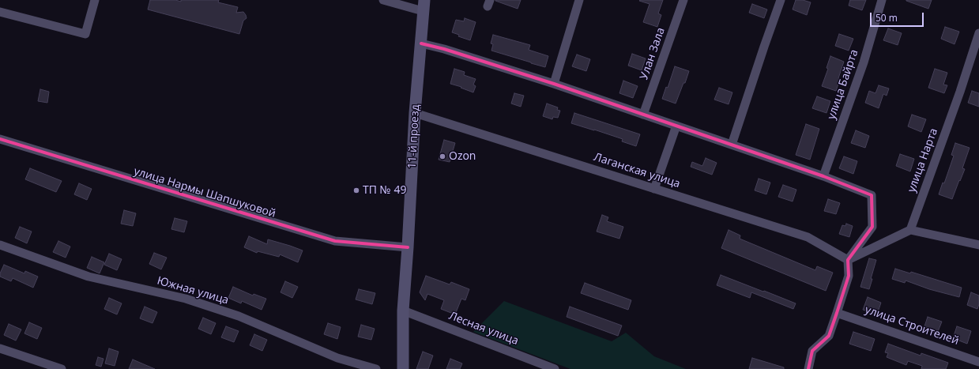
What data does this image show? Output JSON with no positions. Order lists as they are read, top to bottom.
{
  "streets": {
    "street": [
      "Улан Зала",
      "улица Байрта",
      "11-й проезд",
      "улица Нарта",
      "Лаганская улица",
      "улица Нармы Шапшуковой",
      "Южная улица",
      "улица Строителей",
      "Лесная улица"
    ]
  },
  "crossings": [
    ["11-й проезд", "Лаганская улица"],
    ["11-й проезд", "улица Нармы Шапшуковой"],
    ["11-й проезд", "Лесная улица"]
  ],
  "places": ["Ozon", "ТП № 49"],
  "scale_bar": "50 m"
}
